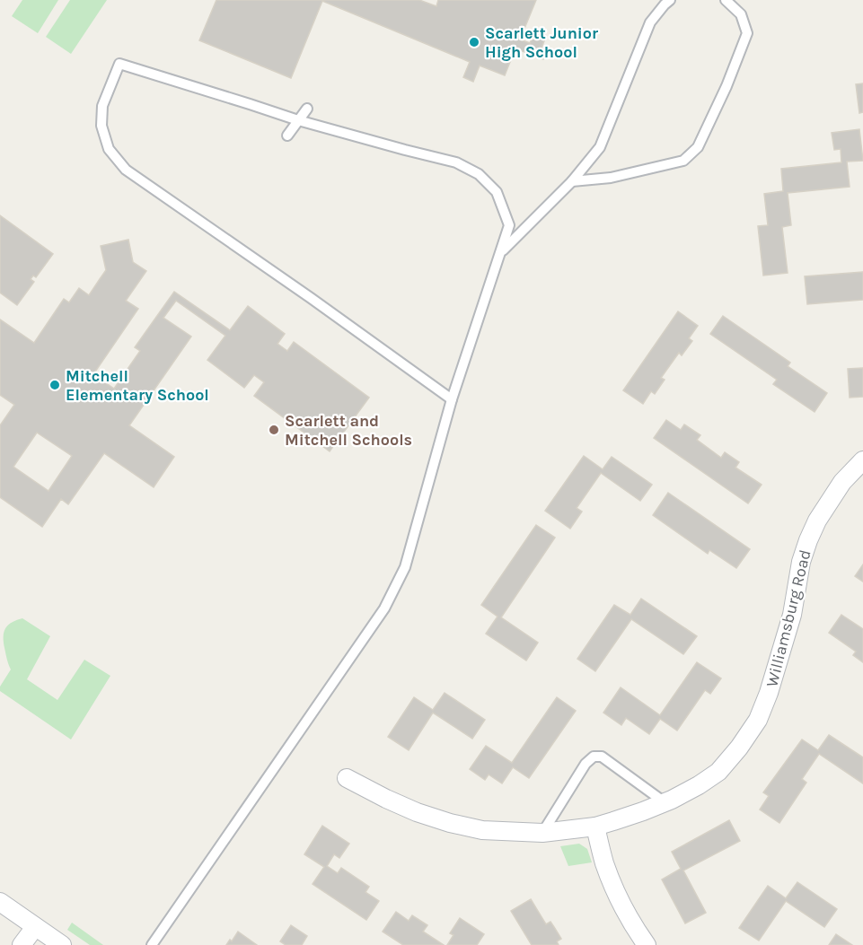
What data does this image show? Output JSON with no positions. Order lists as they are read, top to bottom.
{
  "streets": {
    "street": ["Williamsburg Road"]
  },
  "places": ["Scarlett Junior High School", "Mitchell Elementary School", "Scarlett and Mitchell Schools"]
}
